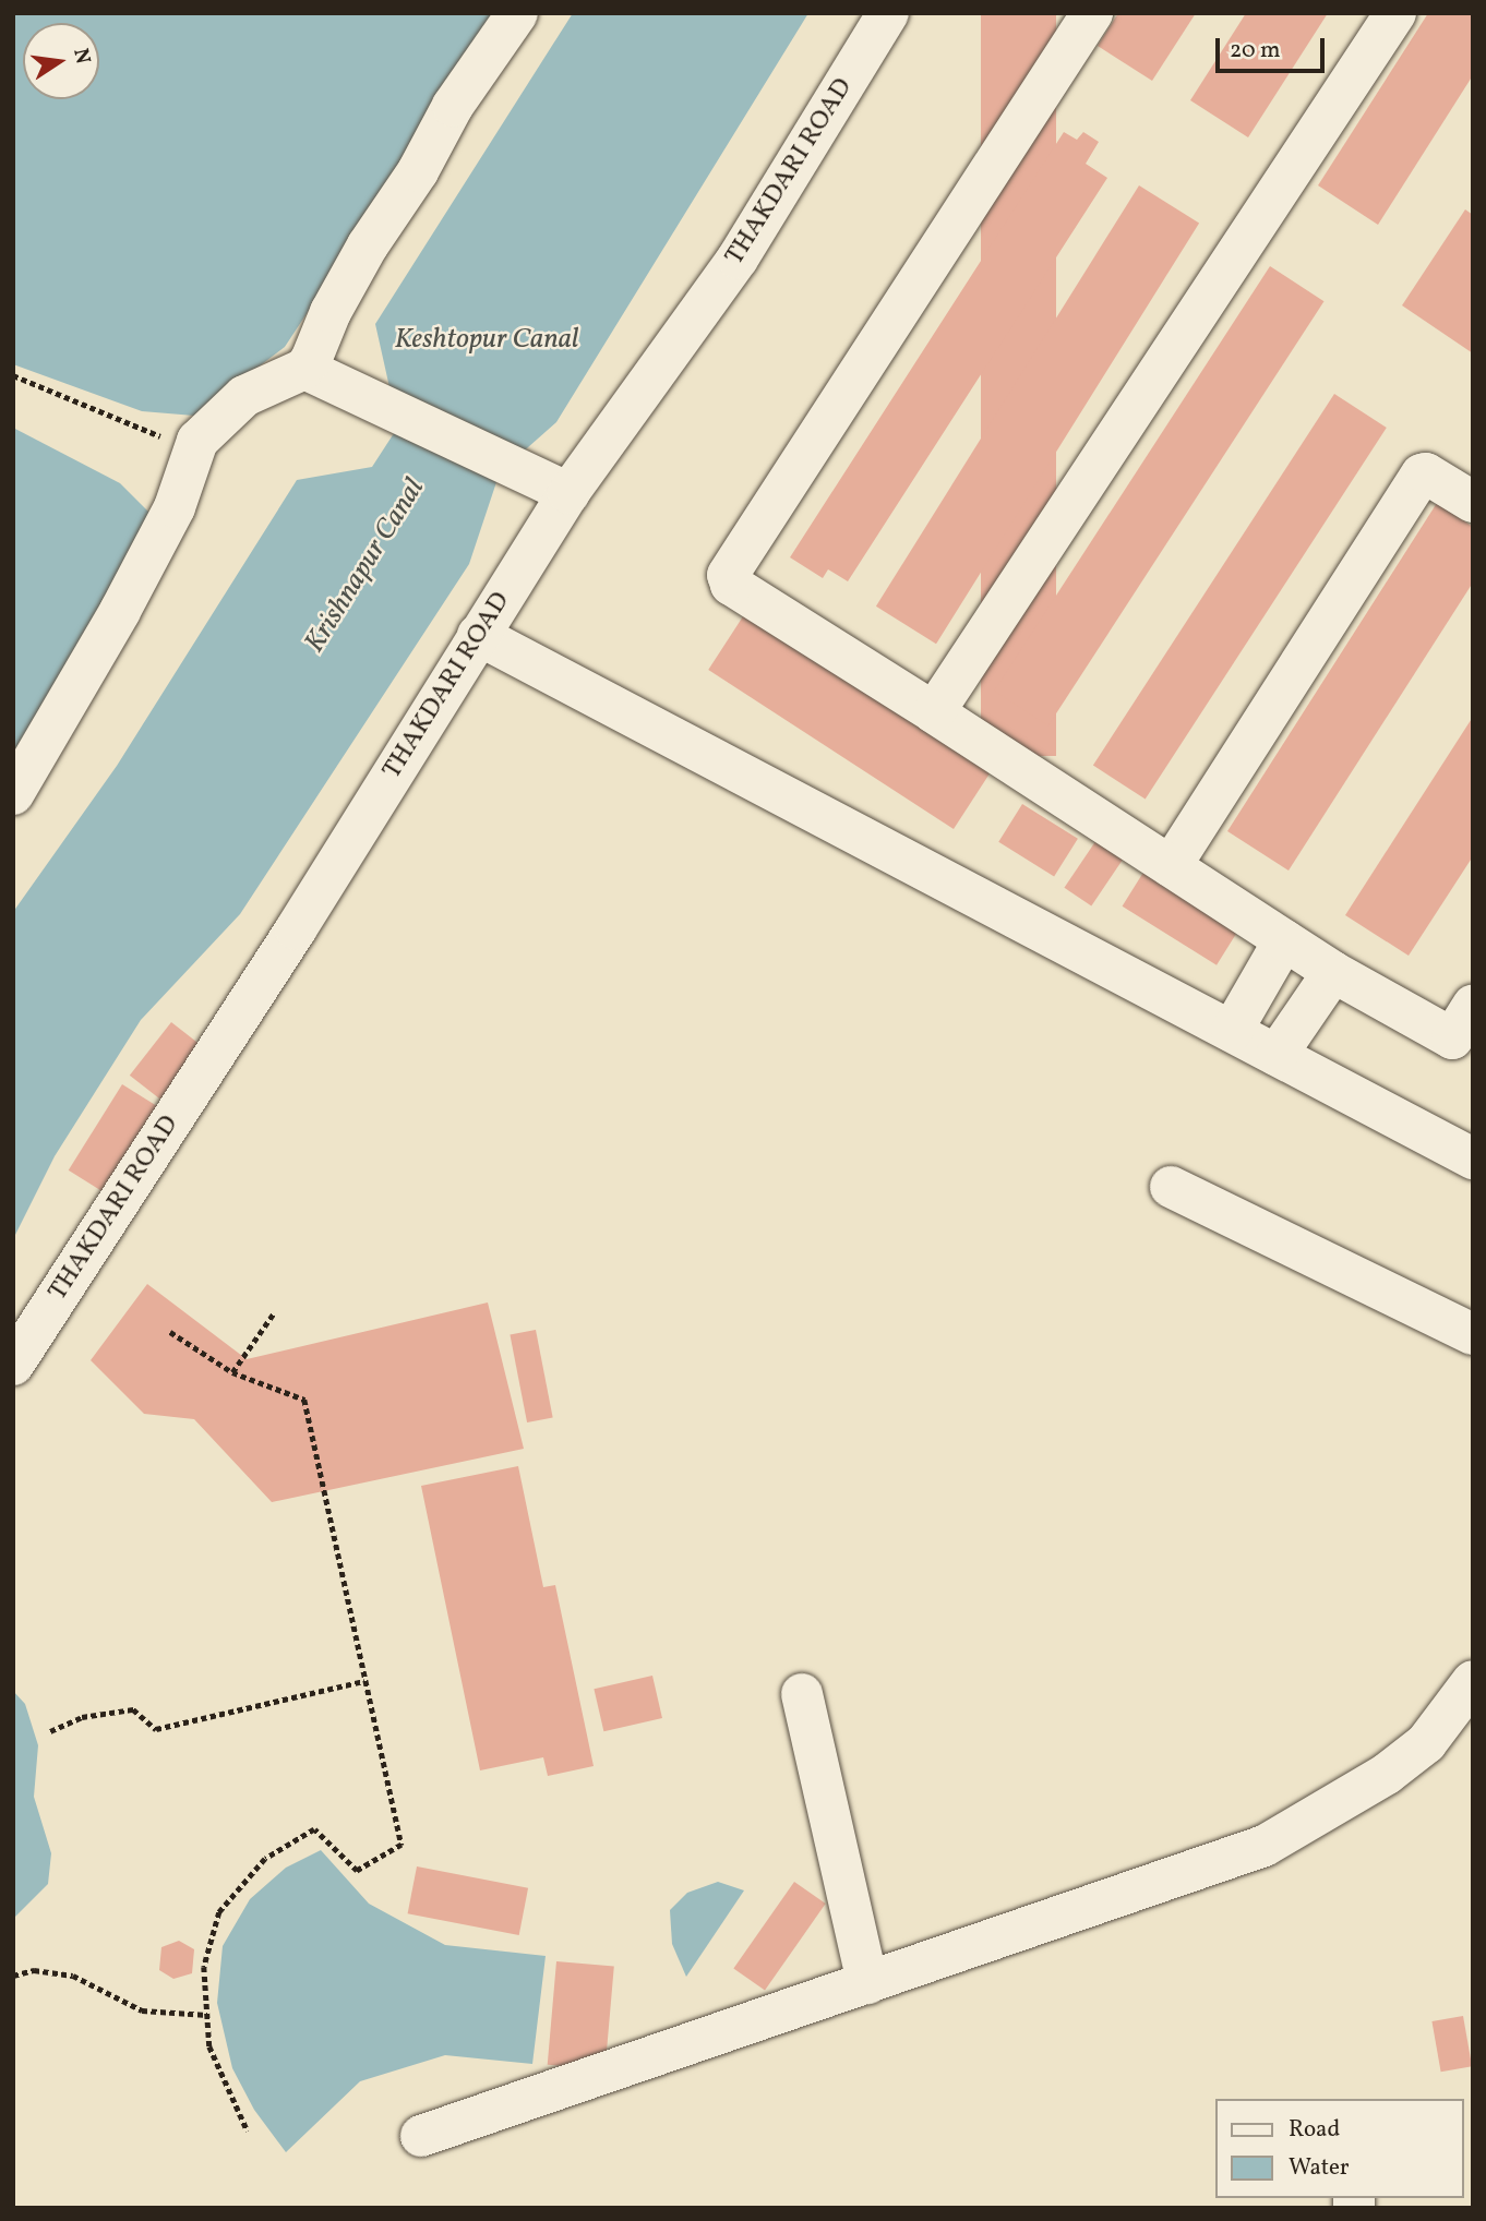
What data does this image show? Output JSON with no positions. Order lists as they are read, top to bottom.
{
  "streets": {
    "street": ["THAKDARI ROAD"]
  },
  "water": ["Keshtopur Canal", "Krishnapur Canal"],
  "legend": ["Road", "Water"],
  "scale_bar": "20 m",
  "north": "right"
}
